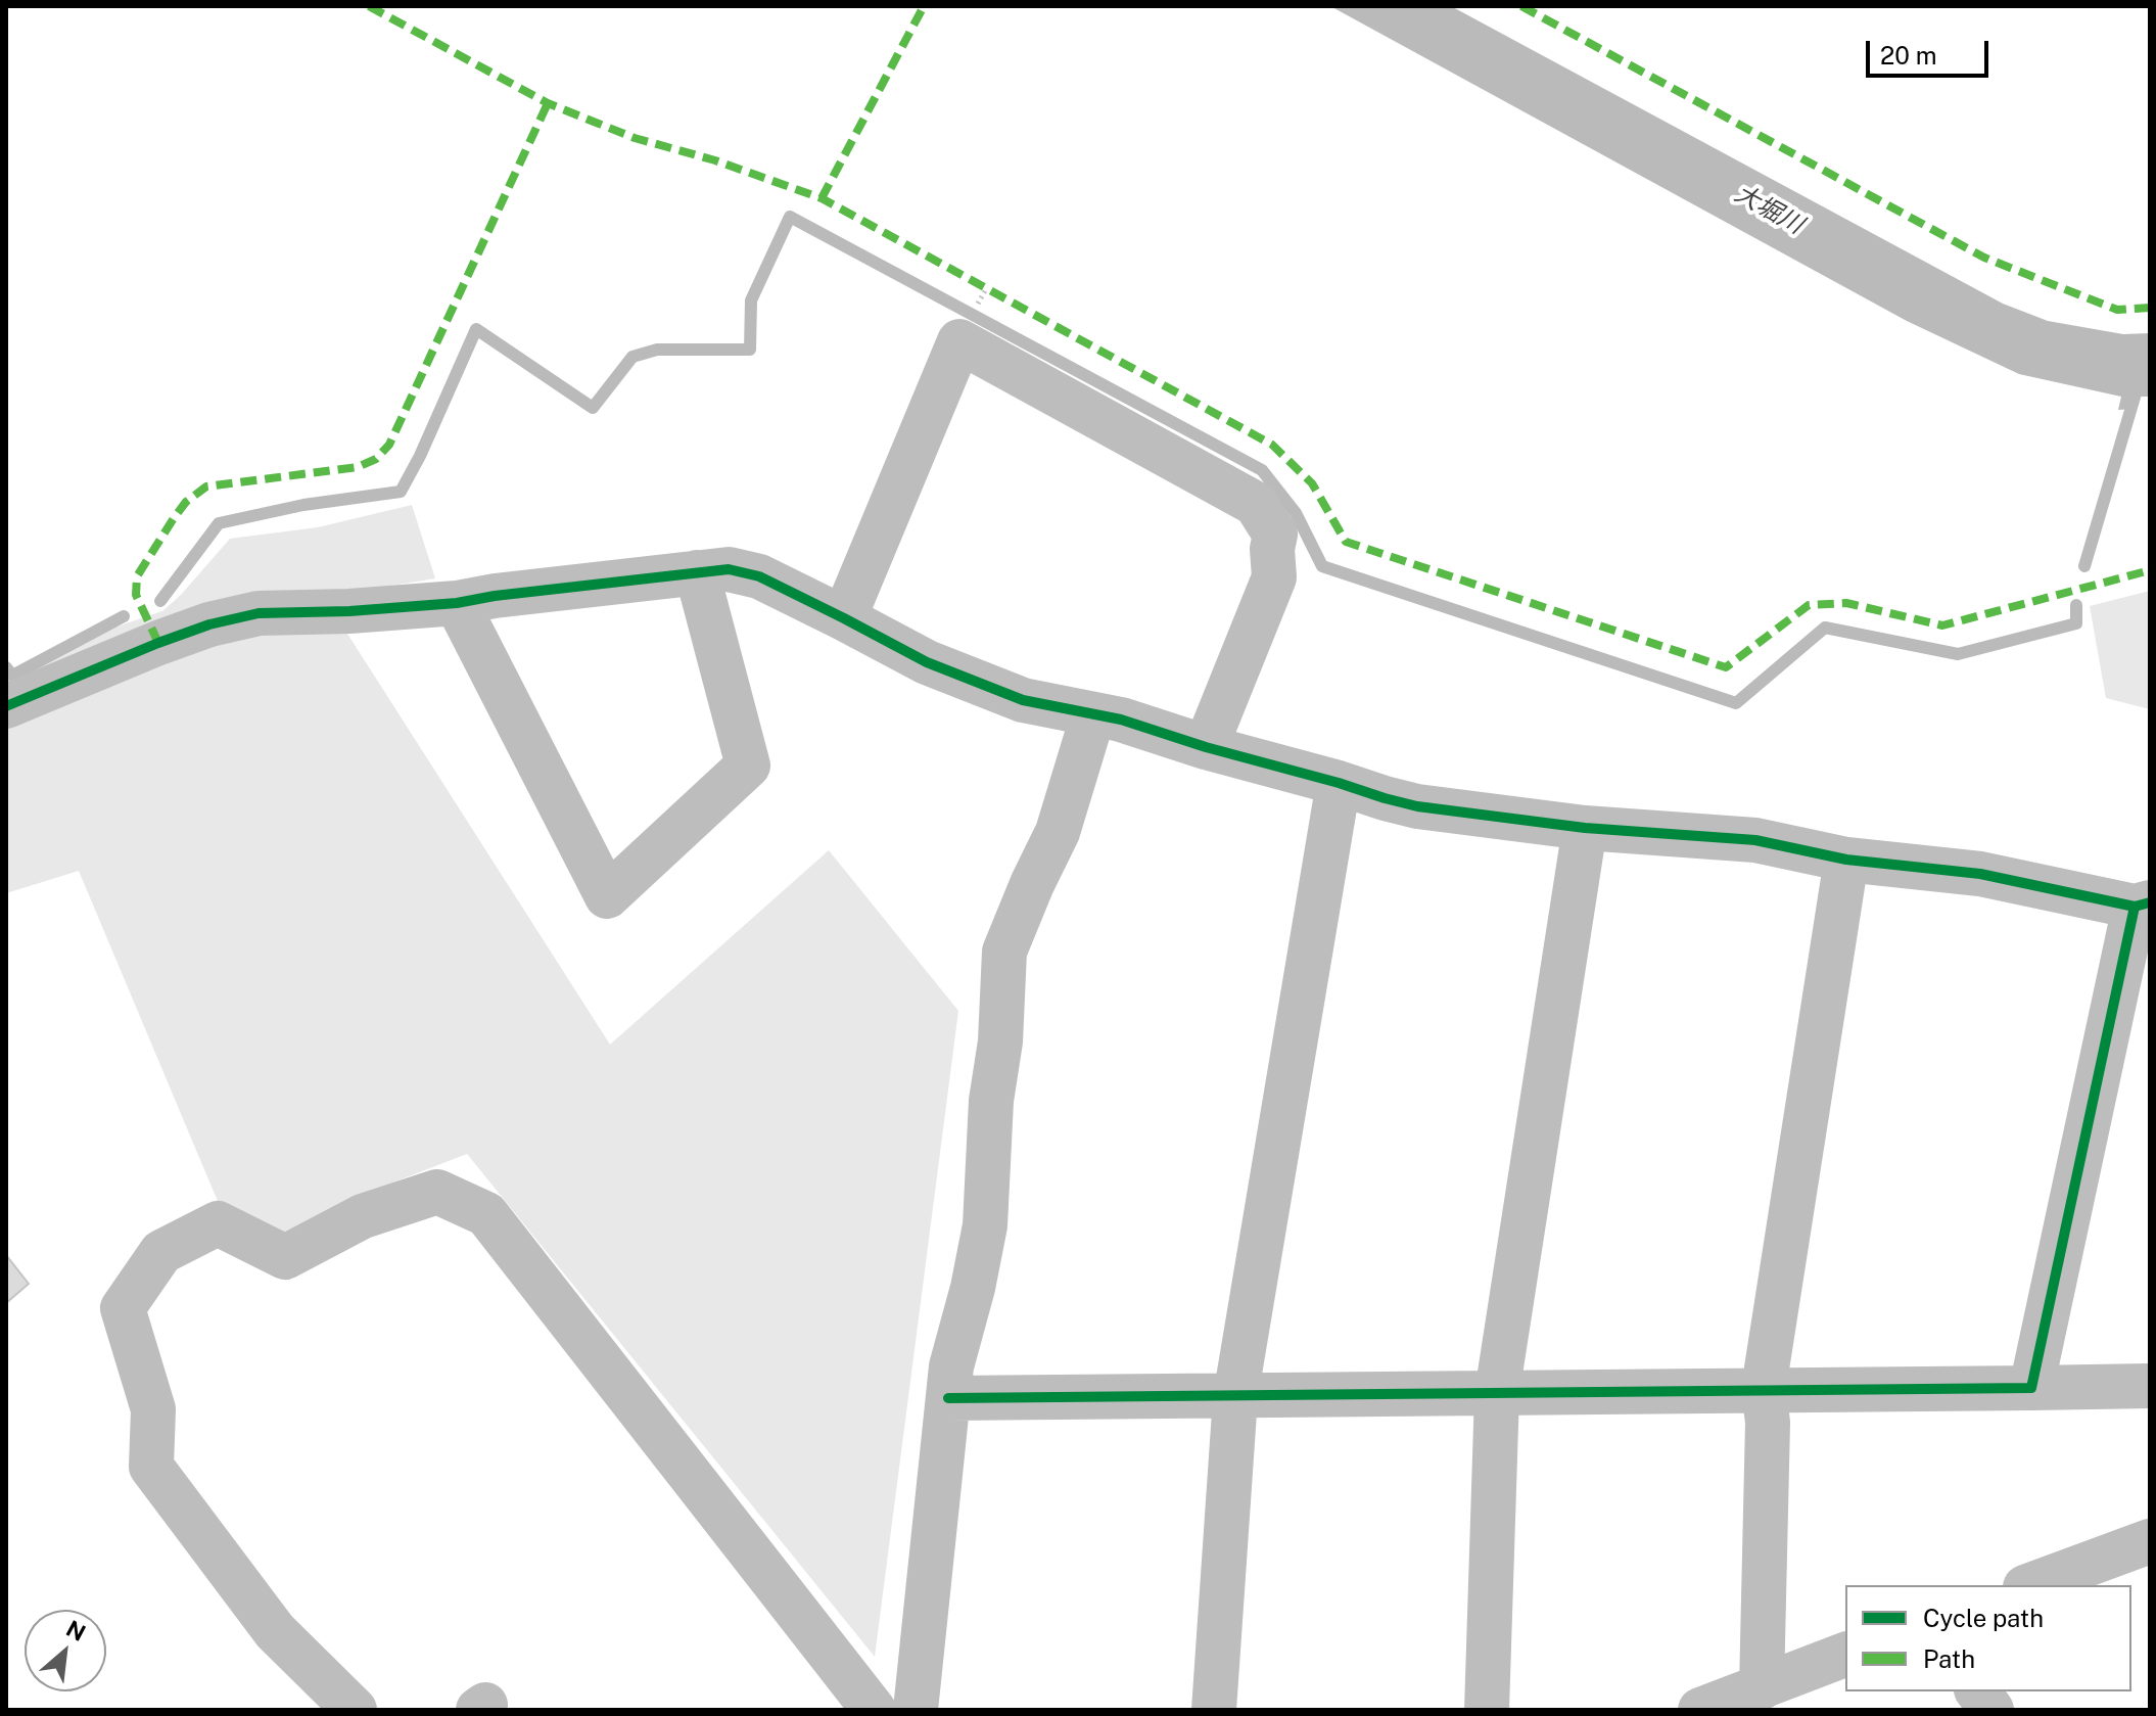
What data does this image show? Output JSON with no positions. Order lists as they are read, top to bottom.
{
  "water": ["大堀川"],
  "legend": ["Cycle path", "Path"],
  "scale_bar": "20 m",
  "north": "top right"
}
